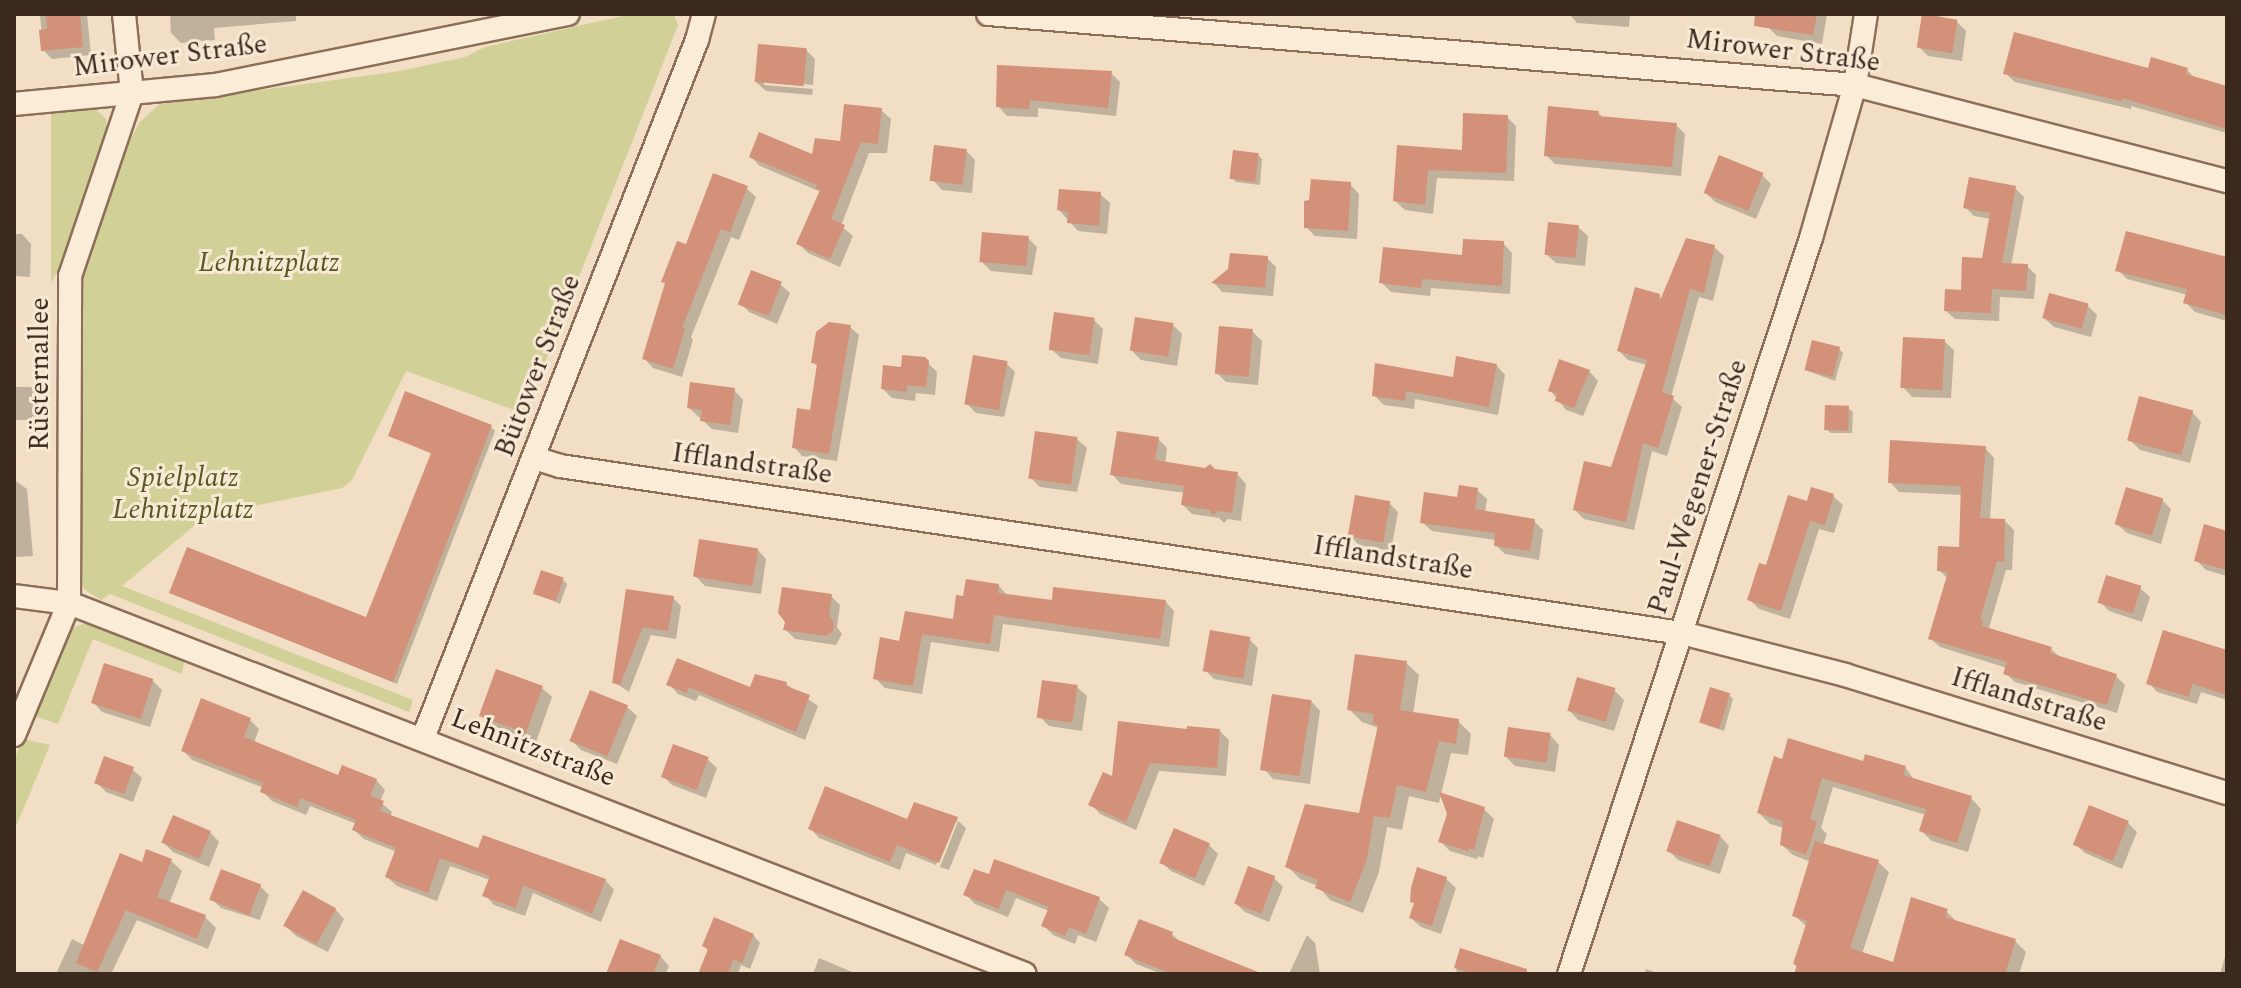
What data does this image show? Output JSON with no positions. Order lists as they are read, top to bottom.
{
  "streets": {
    "street": [
      "Mirower Straße",
      "Bütower Straße",
      "Rüsternallee",
      "Ifflandstraße",
      "Paul-Wegener-Straße",
      "Lehnitzstraße"
    ]
  },
  "crossings": [
    ["Mirower Straße", "Rüsternallee"],
    ["Mirower Straße", "Paul-Wegener-Straße"],
    ["Bütower Straße", "Ifflandstraße"],
    ["Bütower Straße", "Lehnitzstraße"],
    ["Rüsternallee", "Lehnitzstraße"],
    ["Ifflandstraße", "Paul-Wegener-Straße"]
  ],
  "parks": ["Lehnitzplatz", "Spielplatz Lehnitzplatz"]
}
